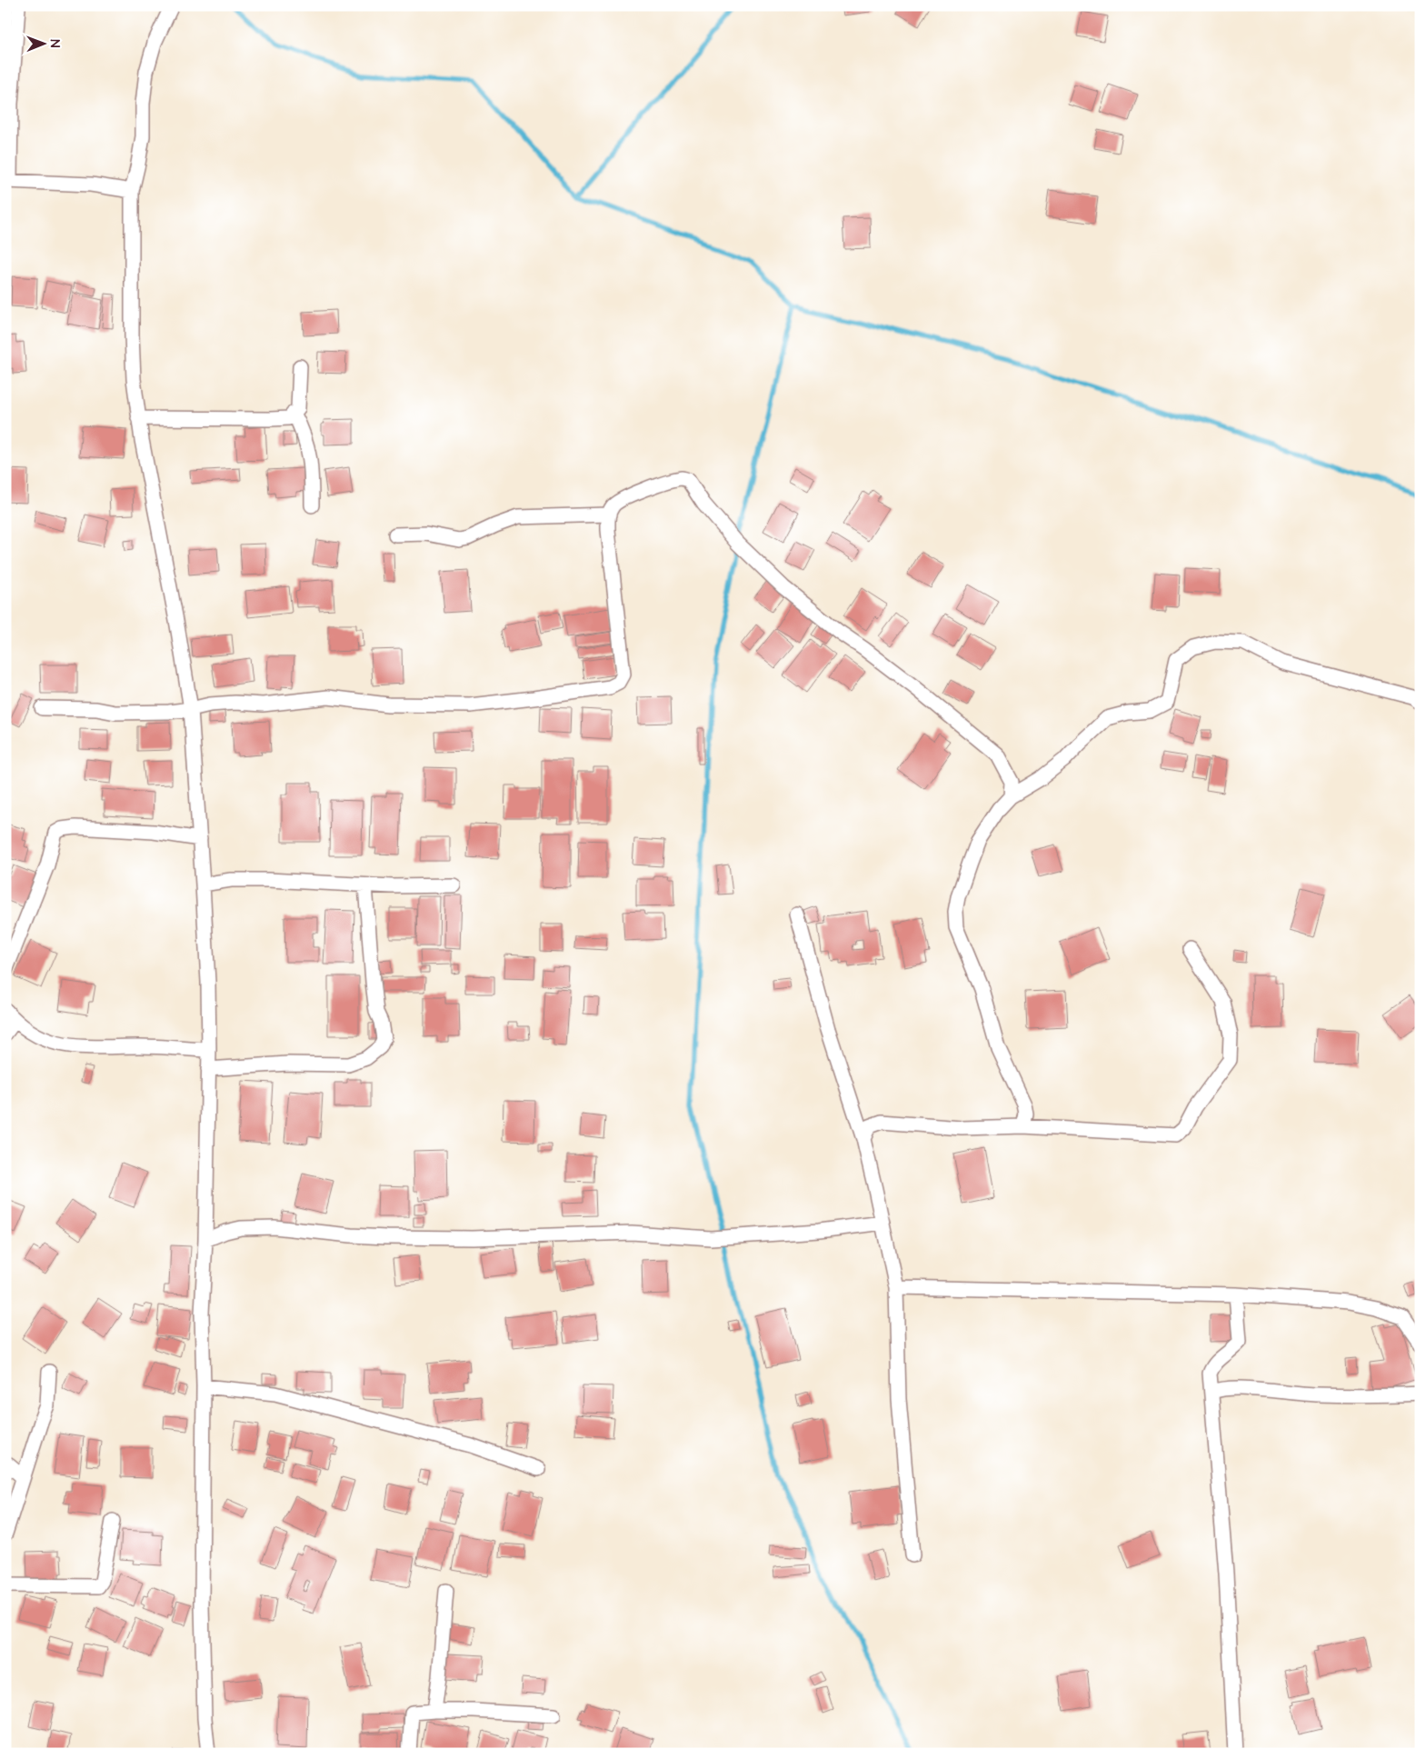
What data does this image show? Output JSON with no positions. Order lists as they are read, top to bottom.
{
  "north": "right"
}
